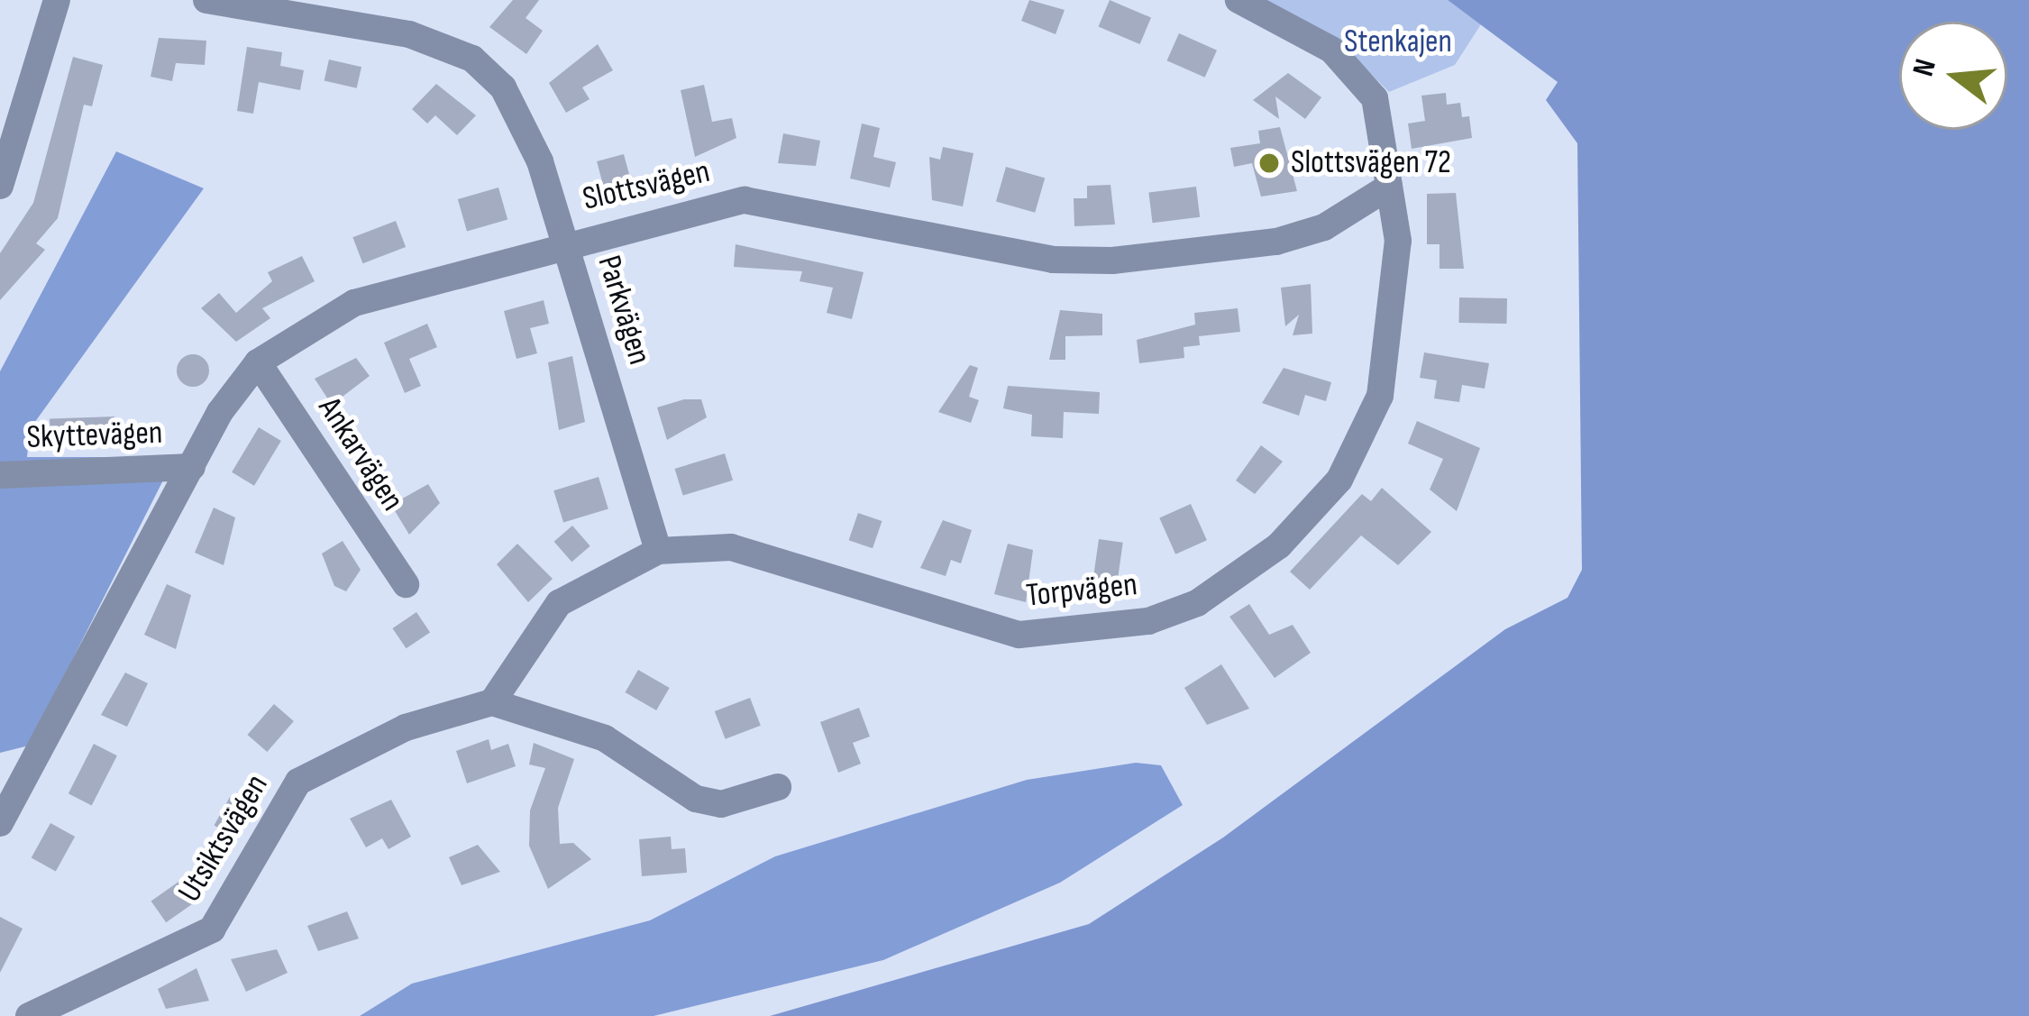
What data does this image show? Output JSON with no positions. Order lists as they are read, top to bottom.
{
  "streets": {
    "street": [
      "Slottsvägen",
      "Parkvägen",
      "Skyttevägen",
      "Ankarvägen",
      "Torpvägen",
      "Utsiktsvägen"
    ]
  },
  "crossings": [
    ["Slottsvägen", "Parkvägen"],
    ["Slottsvägen", "Skyttevägen"],
    ["Slottsvägen", "Ankarvägen"],
    ["Slottsvägen", "Torpvägen"],
    ["Parkvägen", "Torpvägen"],
    ["Torpvägen", "Utsiktsvägen"]
  ],
  "parks": ["Stenkajen"],
  "places": ["Slottsvägen 72"],
  "north": "left"
}
